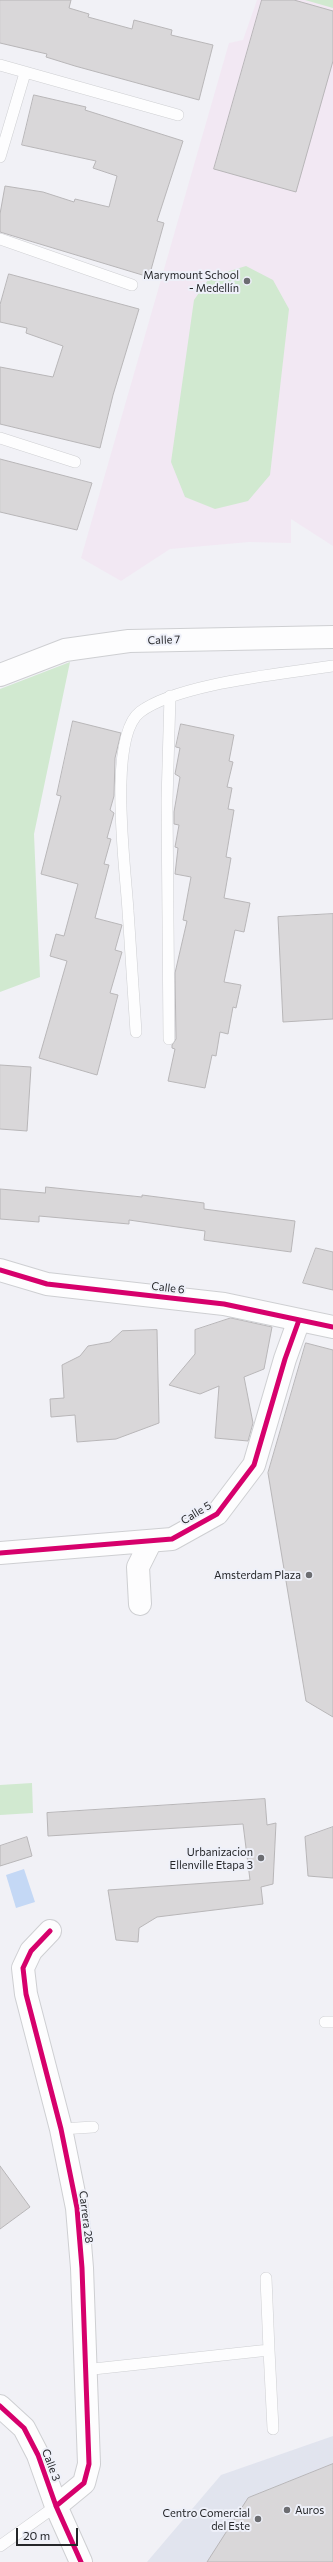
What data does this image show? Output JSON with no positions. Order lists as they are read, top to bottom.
{
  "streets": {
    "street": [
      "Calle 7",
      "Calle 6",
      "Calle 5",
      "Carrera 28",
      "Calle 3"
    ]
  },
  "crossings": [
    ["Calle 6", "Calle 5"],
    ["Carrera 28", "Calle 3"]
  ],
  "places": [
    "Marymount School - Medellín",
    "Amsterdam Plaza",
    "Urbanizacion Ellenville Etapa 3",
    "Auros",
    "Centro Comercial del Este"
  ],
  "scale_bar": "20 m"
}
